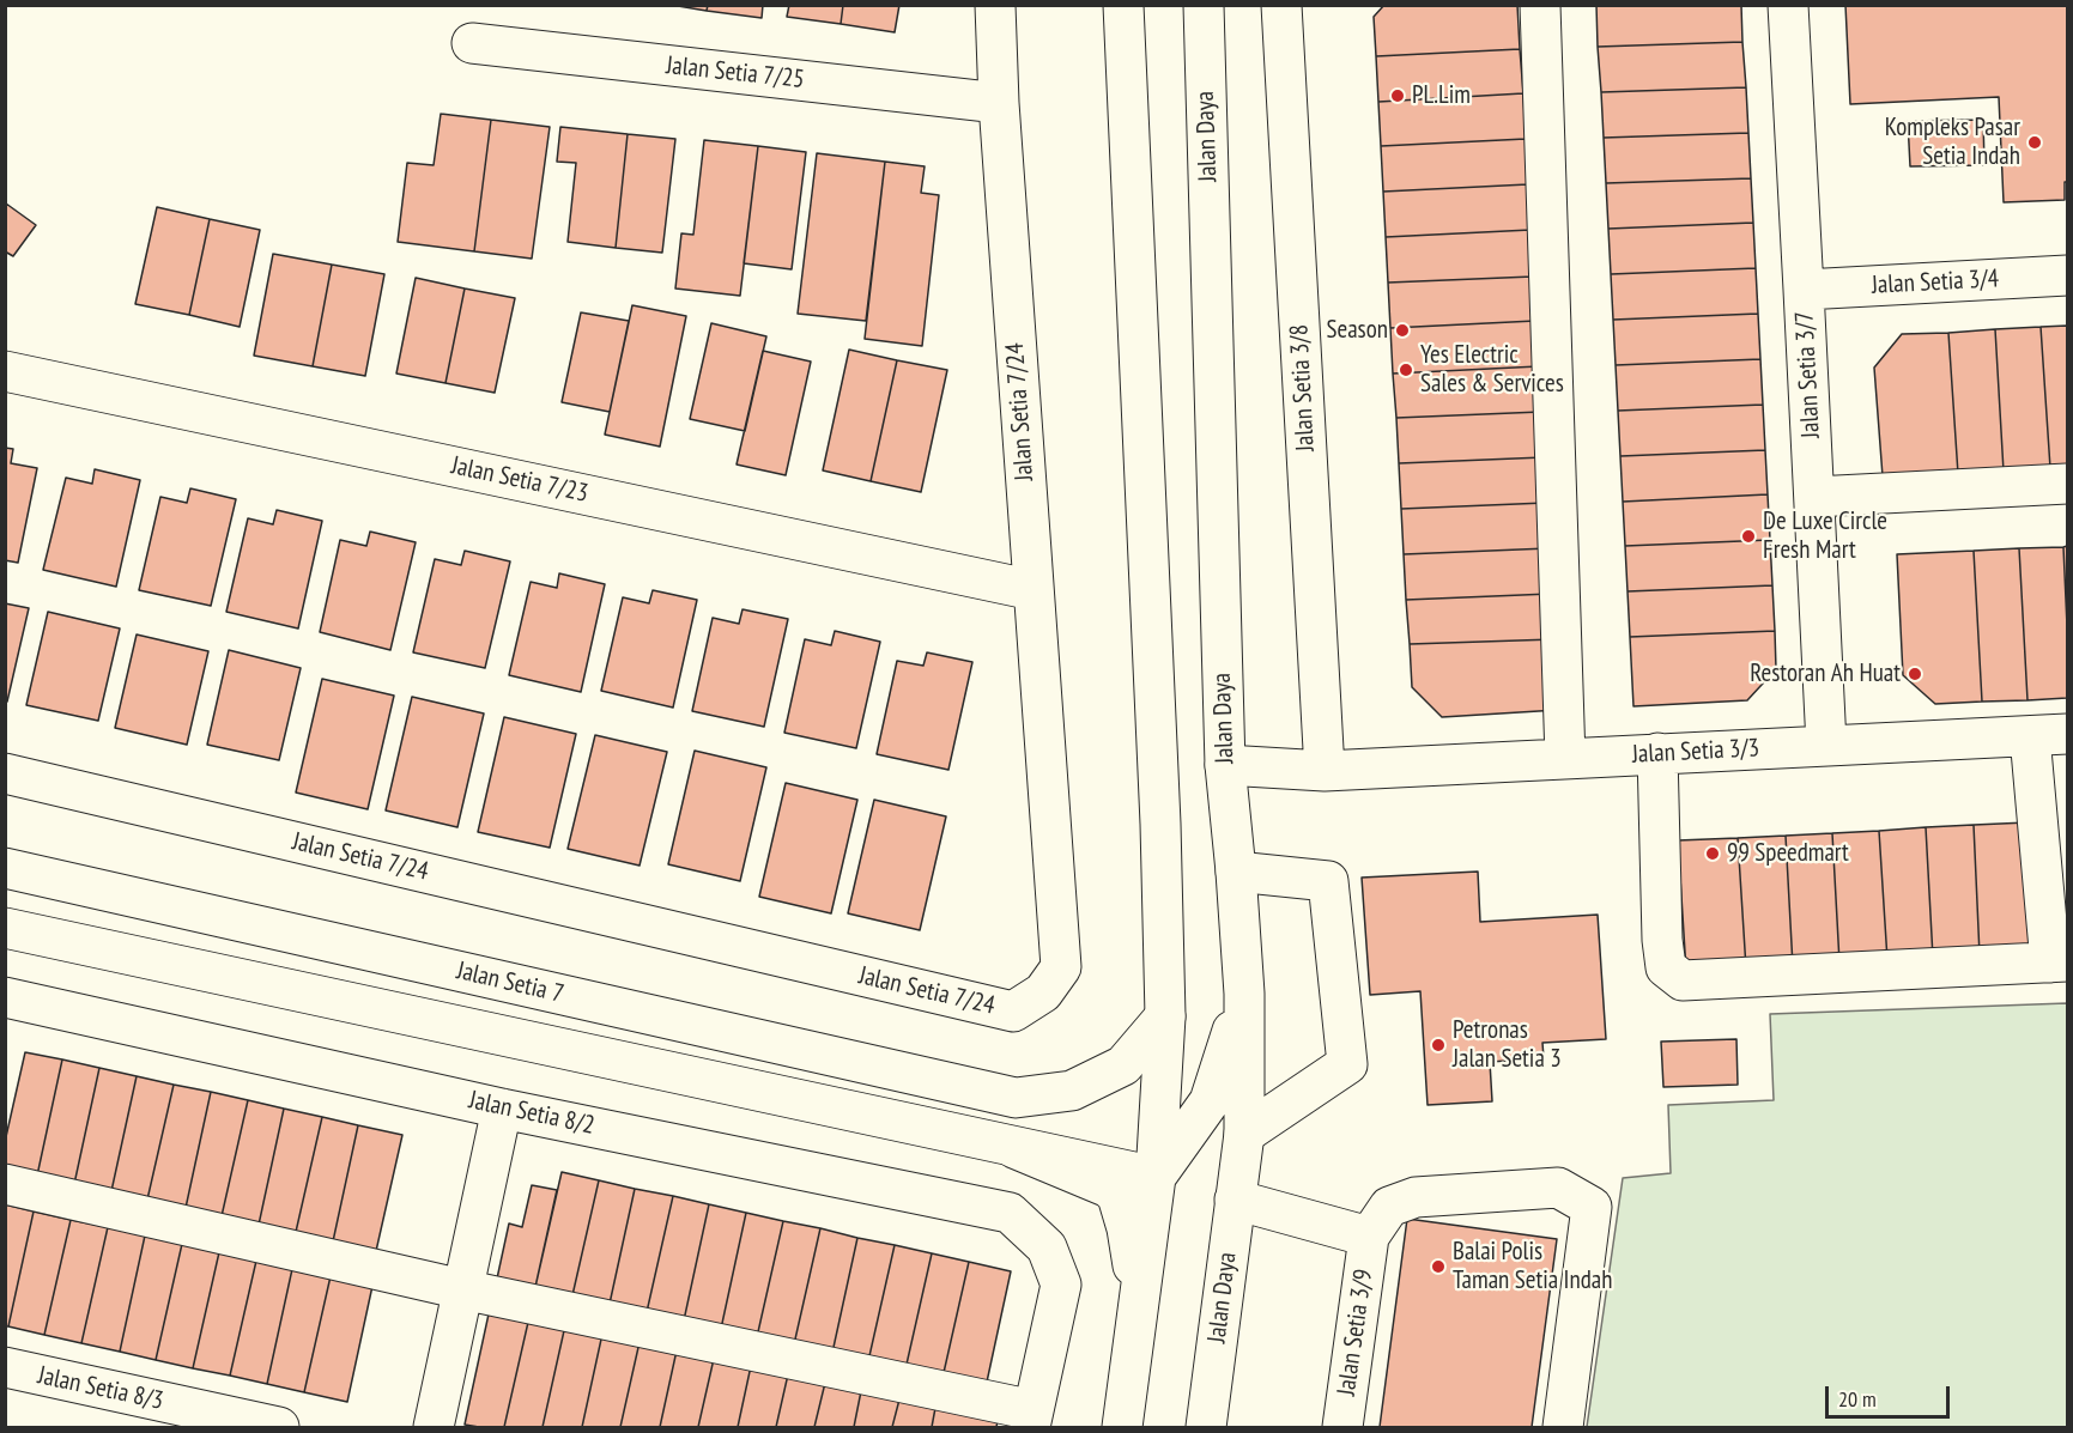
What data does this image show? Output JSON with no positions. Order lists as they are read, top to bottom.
{
  "streets": {
    "street": [
      "Jalan Setia 7/25",
      "Jalan Daya",
      "Jalan Setia 3/4",
      "Jalan Setia 3/7",
      "Jalan Setia 3/8",
      "Jalan Setia 7/24",
      "Jalan Setia 7/23",
      "Jalan Setia 3/3",
      "Jalan Setia 7",
      "Jalan Setia 8/2",
      "Jalan Setia 3/9",
      "Jalan Setia 8/3"
    ]
  },
  "crossings": [
    ["Jalan Setia 7/25", "Jalan Setia 7/24"],
    ["Jalan Daya", "Jalan Setia 3/3"],
    ["Jalan Setia 3/4", "Jalan Setia 3/7"],
    ["Jalan Setia 3/7", "Jalan Setia 3/3"],
    ["Jalan Setia 3/8", "Jalan Setia 3/3"],
    ["Jalan Setia 7/24", "Jalan Setia 7/23"]
  ],
  "places": [
    "PL.Lim",
    "Kompleks Pasar Setia Indah",
    "Season",
    "Yes Electric Sales & Services",
    "De Luxe Circle Fresh Mart",
    "Restoran Ah Huat",
    "99 Speedmart",
    "Petronas Jalan Setia 3",
    "Balai Polis Taman Setia Indah"
  ],
  "scale_bar": "20 m"
}
